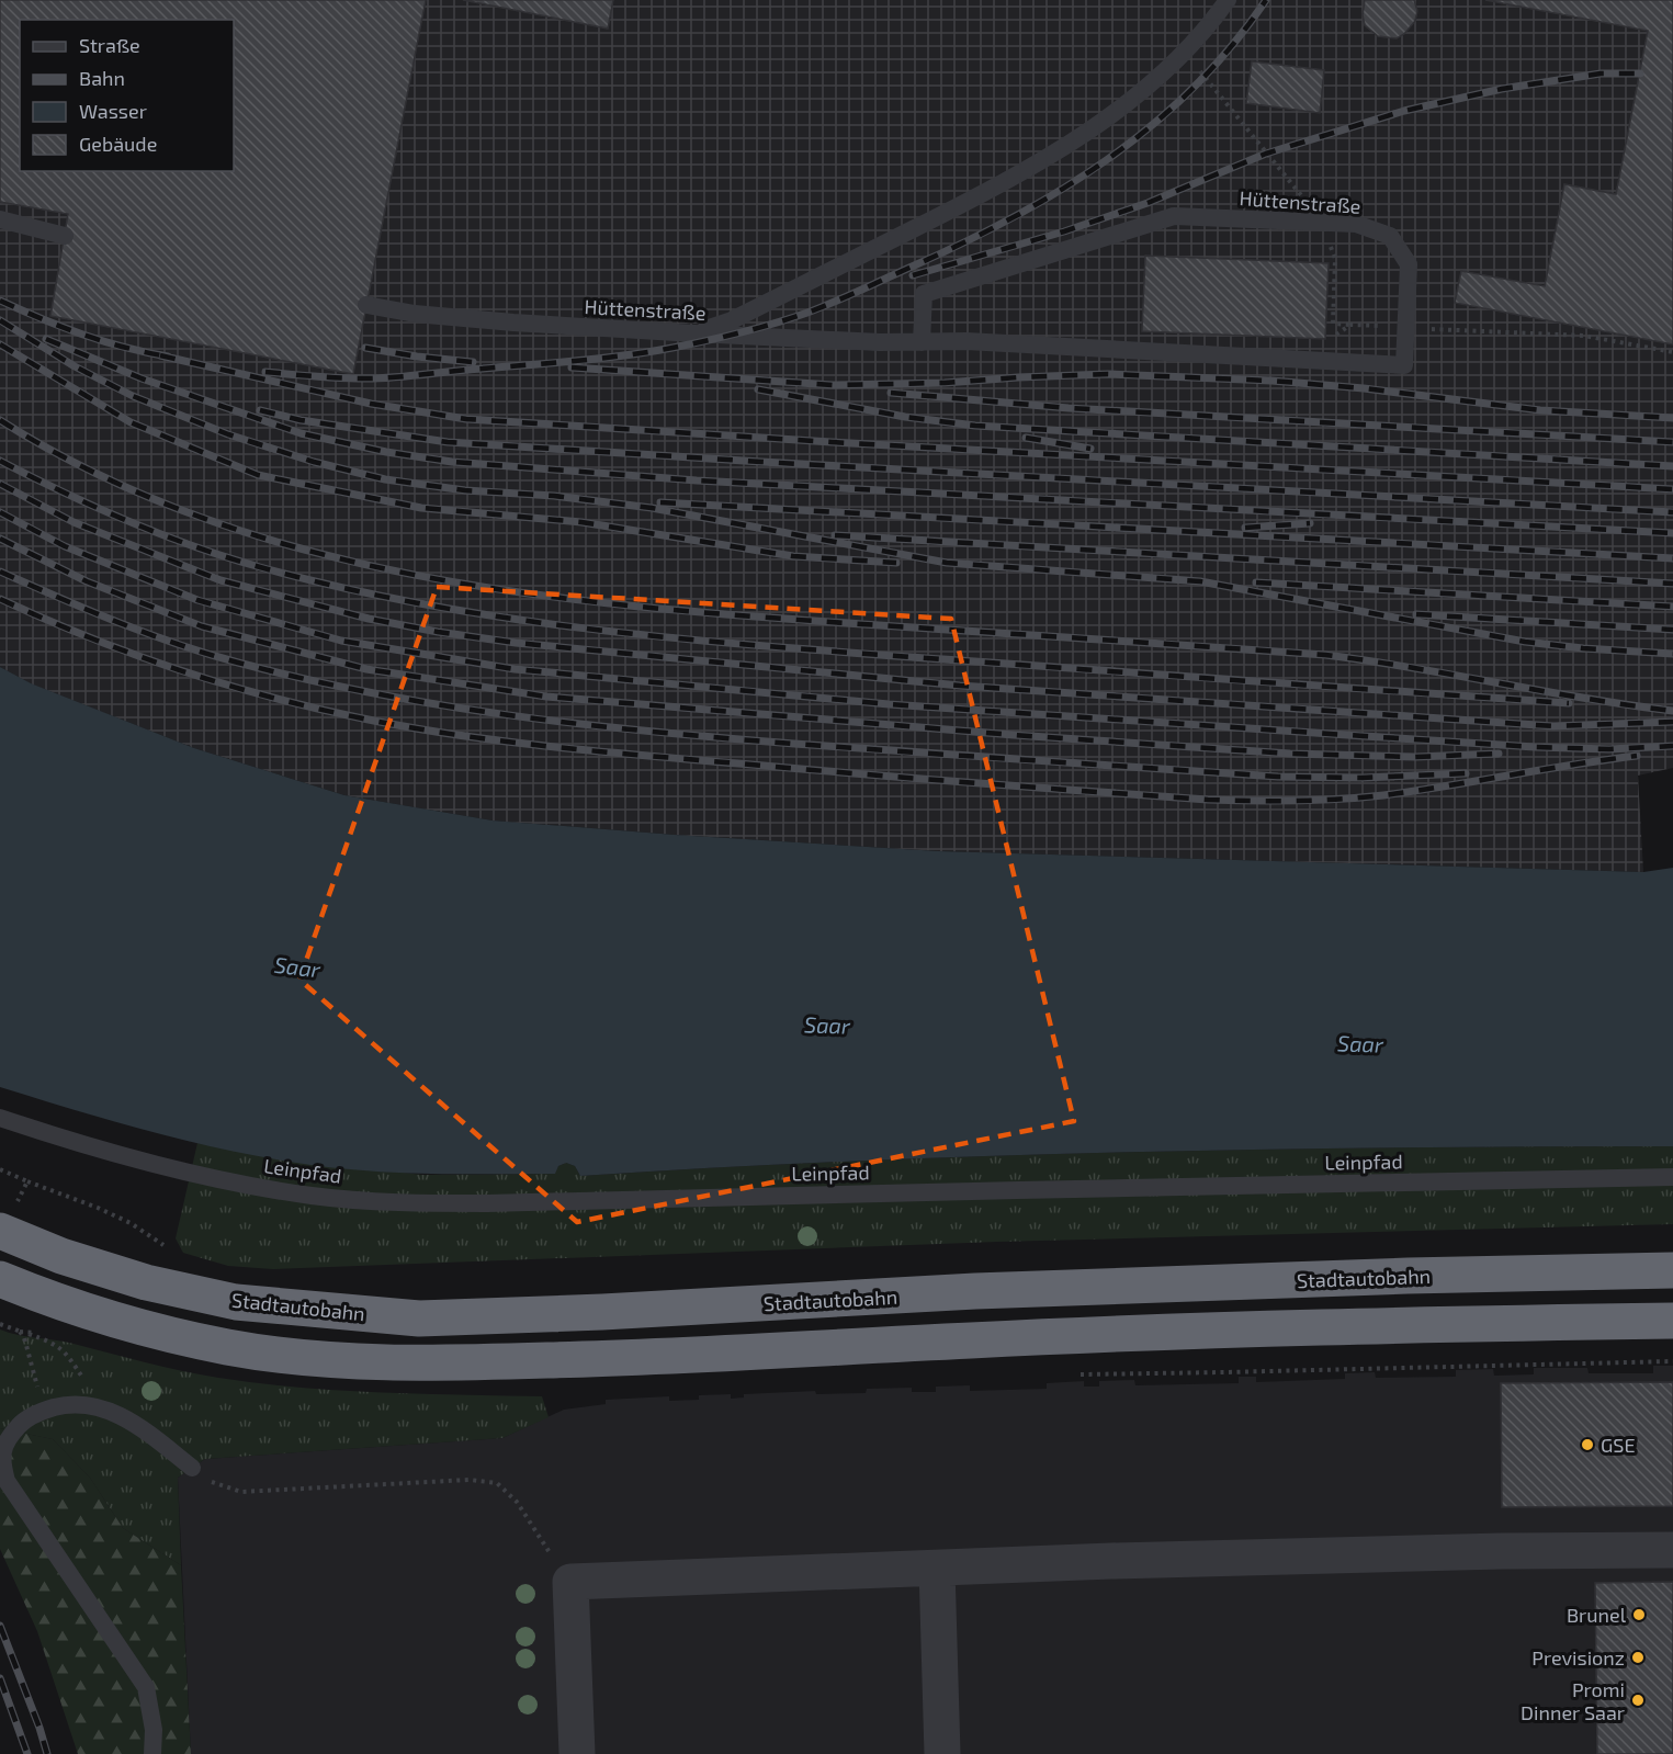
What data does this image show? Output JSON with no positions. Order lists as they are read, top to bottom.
{
  "streets": {
    "highway": ["Stadtautobahn"],
    "lane": ["Hüttenstraße", "Leinpfad"]
  },
  "water": ["Saar"],
  "places": [
    "GSE",
    "Brunel",
    "Previsionz",
    "Promi Dinner Saar"
  ],
  "legend": [
    "Straße",
    "Bahn",
    "Wasser",
    "Gebäude"
  ]
}
